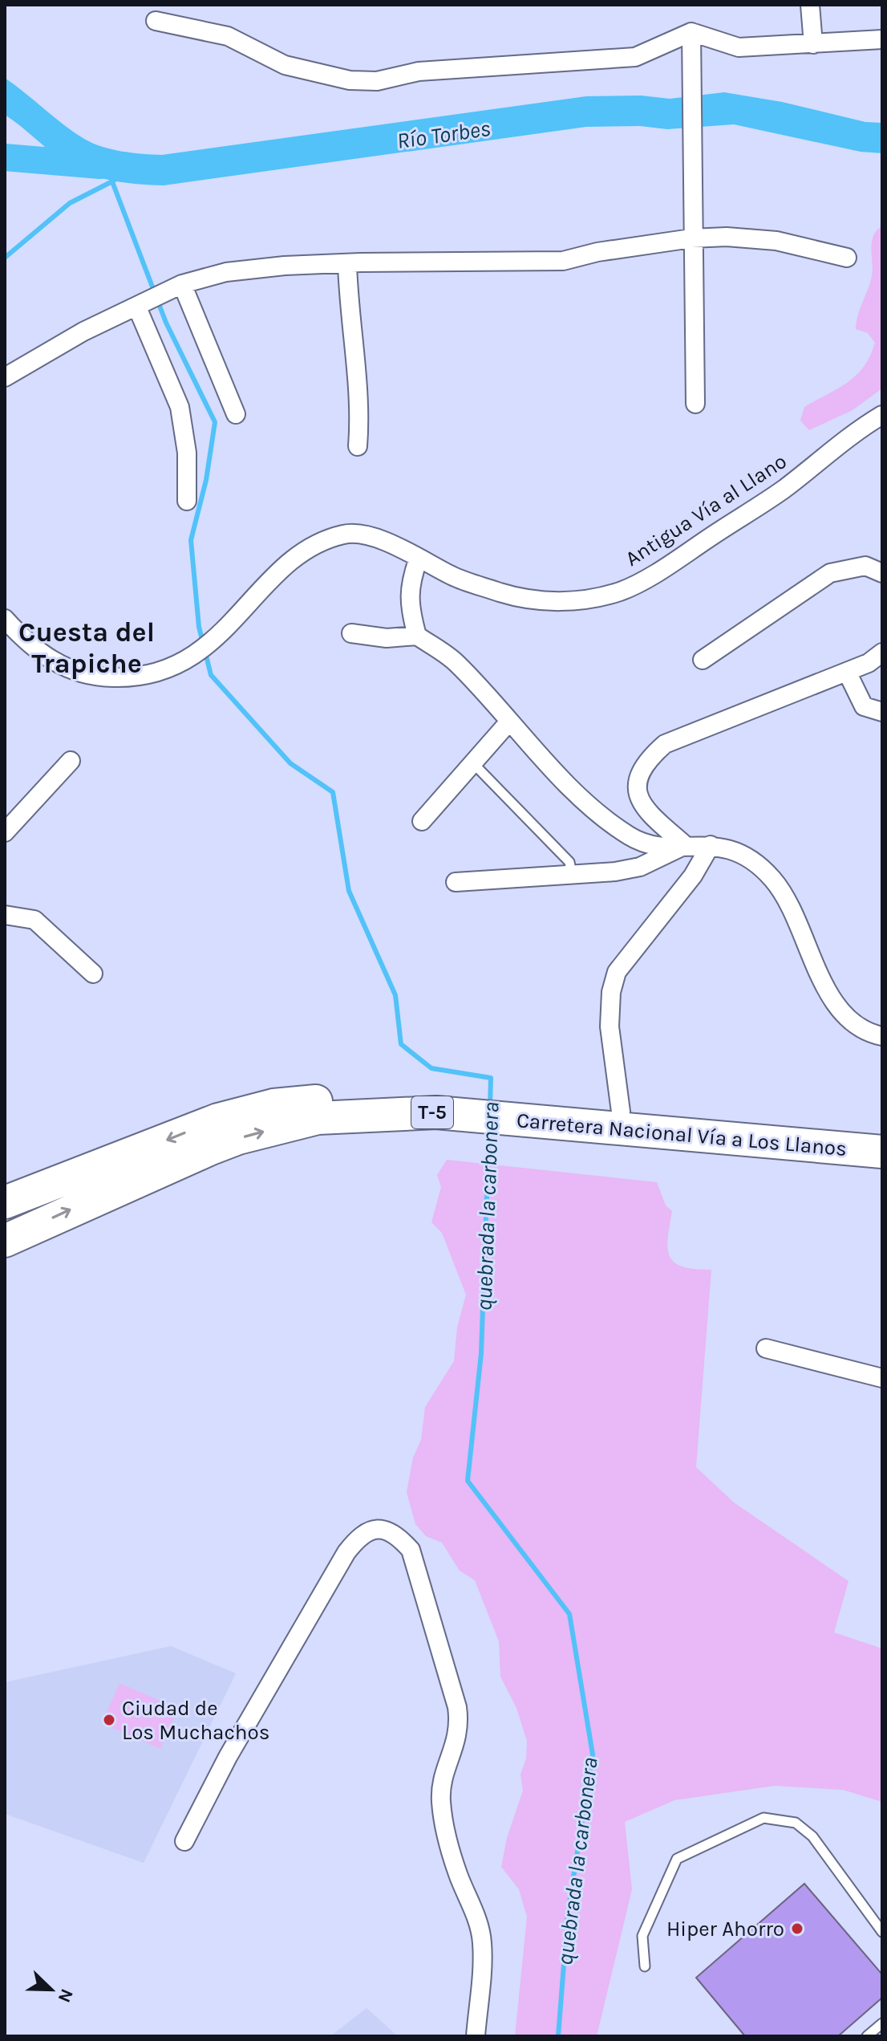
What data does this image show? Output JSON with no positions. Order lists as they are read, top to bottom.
{
  "streets": {
    "highway": ["T-5", "Carretera Nacional Vía a Los Llanos"],
    "street": ["Antigua Vía al Llano"]
  },
  "districts": ["Cuesta del Trapiche"],
  "water": ["Río Torbes", "quebrada la carbonera"],
  "places": ["Ciudad de Los Muchachos", "Hiper Ahorro"],
  "north": "bottom right"
}
